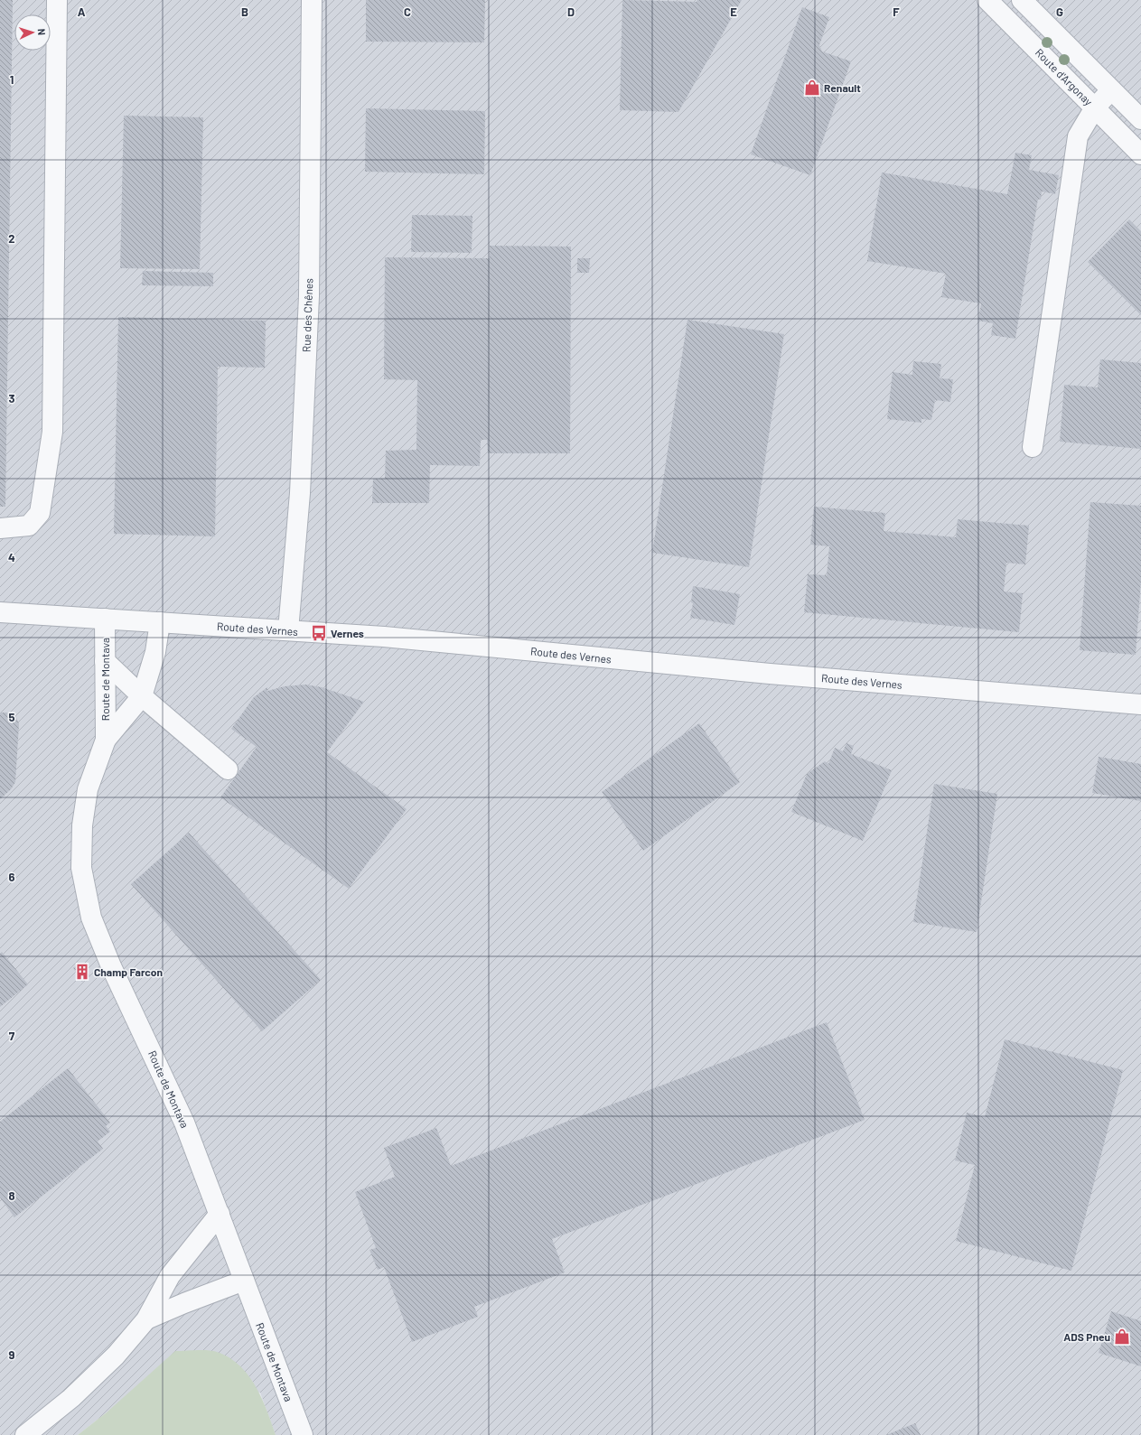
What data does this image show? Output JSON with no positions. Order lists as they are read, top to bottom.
{
  "streets": {
    "street": [
      "Route d'Argonay",
      "Rue des Chênes",
      "Route des Vernes",
      "Route de Montava"
    ]
  },
  "crossings": [
    ["Rue des Chênes", "Route des Vernes"],
    ["Route des Vernes", "Route de Montava"]
  ],
  "places": {
    "shop": ["Renault", "ADS Pneu"],
    "bus stop": ["Vernes"],
    "building": ["Champ Farcon"]
  },
  "north": "right",
  "grid": {
    "columns": [
      "A",
      "B",
      "C",
      "D",
      "E",
      "F",
      "G"
    ],
    "rows": [
      "1",
      "2",
      "3",
      "4",
      "5",
      "6",
      "7",
      "8",
      "9"
    ]
  }
}
